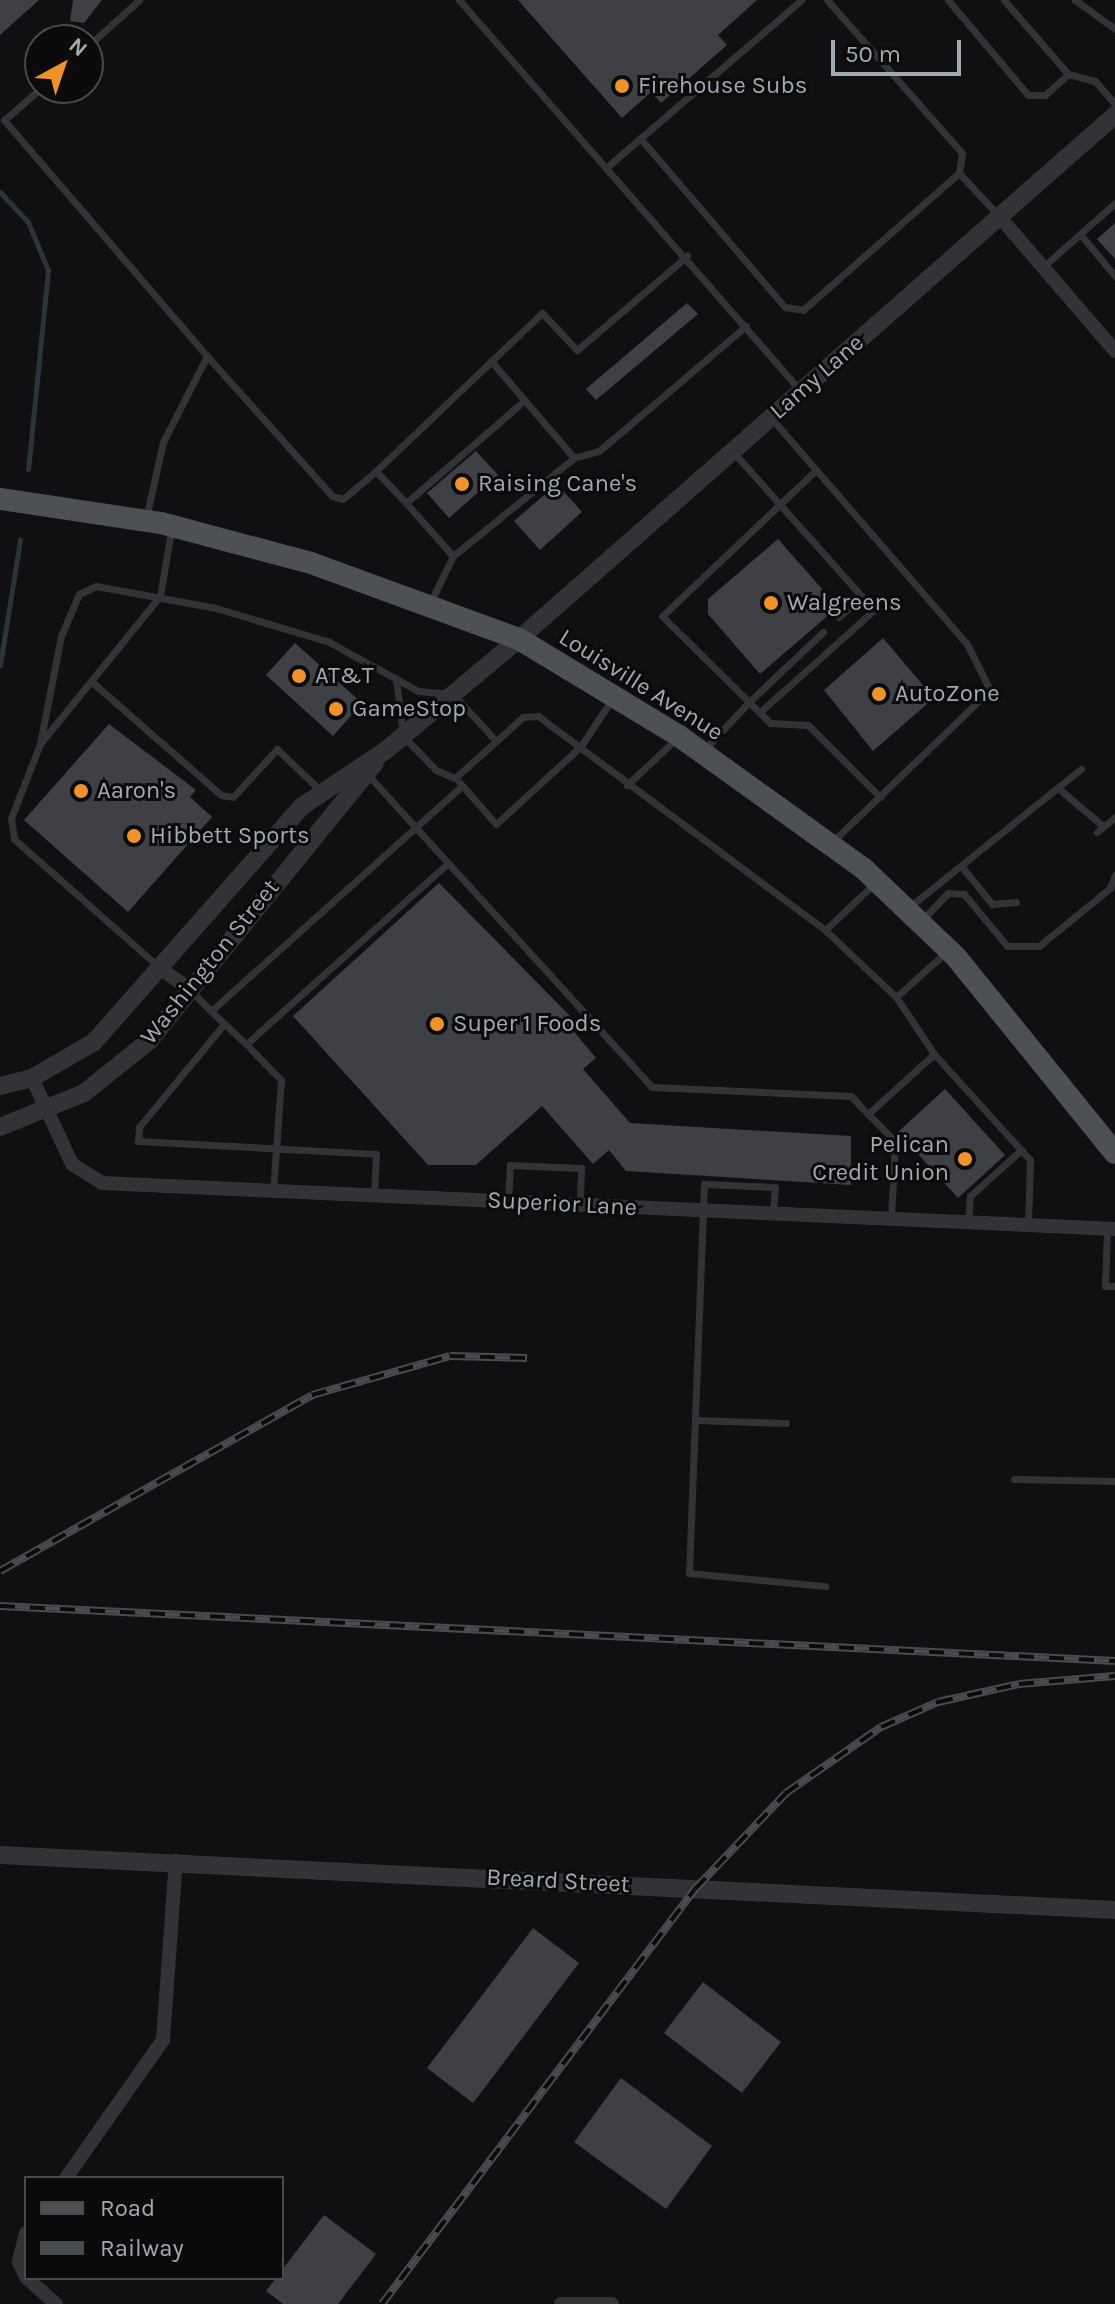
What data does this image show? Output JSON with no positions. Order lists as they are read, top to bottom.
{
  "streets": {
    "main road": ["Louisville Avenue"],
    "street": [
      "Lamy Lane",
      "Washington Street",
      "Superior Lane",
      "Breard Street"
    ]
  },
  "crossings": [
    ["Lamy Lane", "Louisville Avenue"],
    ["Lamy Lane", "Washington Street"],
    ["Louisville Avenue", "Washington Street"],
    ["Washington Street", "Superior Lane"]
  ],
  "places": [
    "Firehouse Subs",
    "Raising Cane's",
    "Walgreens",
    "AT&T",
    "AutoZone",
    "GameStop",
    "Aaron's",
    "Hibbett Sports",
    "Super 1 Foods",
    "Pelican Credit Union"
  ],
  "legend": ["Road", "Railway"],
  "scale_bar": "50 m",
  "north": "top right"
}
